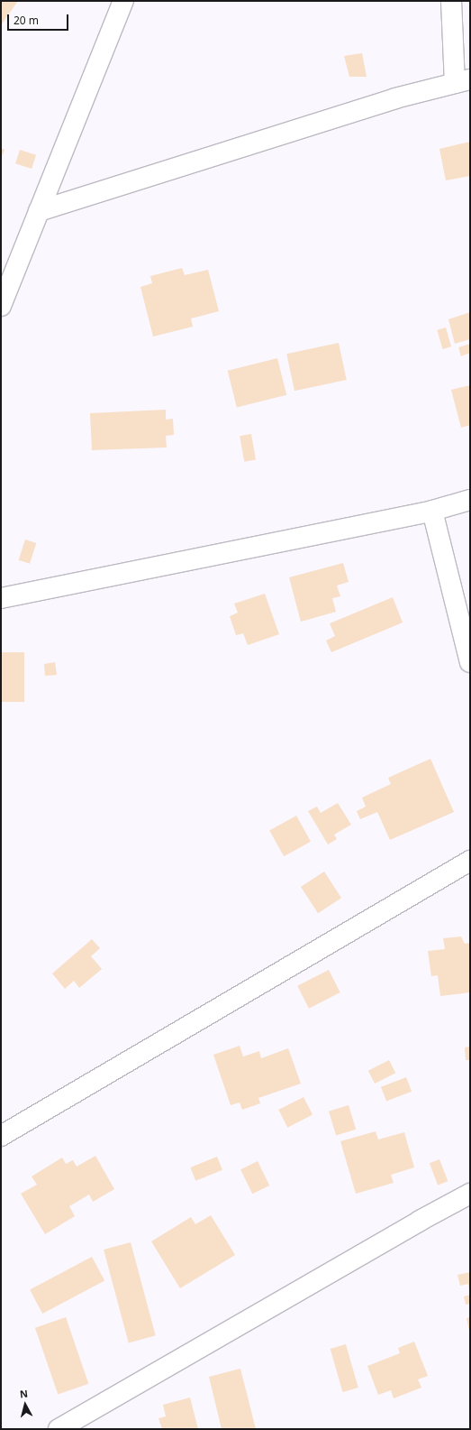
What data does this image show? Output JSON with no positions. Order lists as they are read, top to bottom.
{
  "scale_bar": "20 m",
  "north": "top"
}
